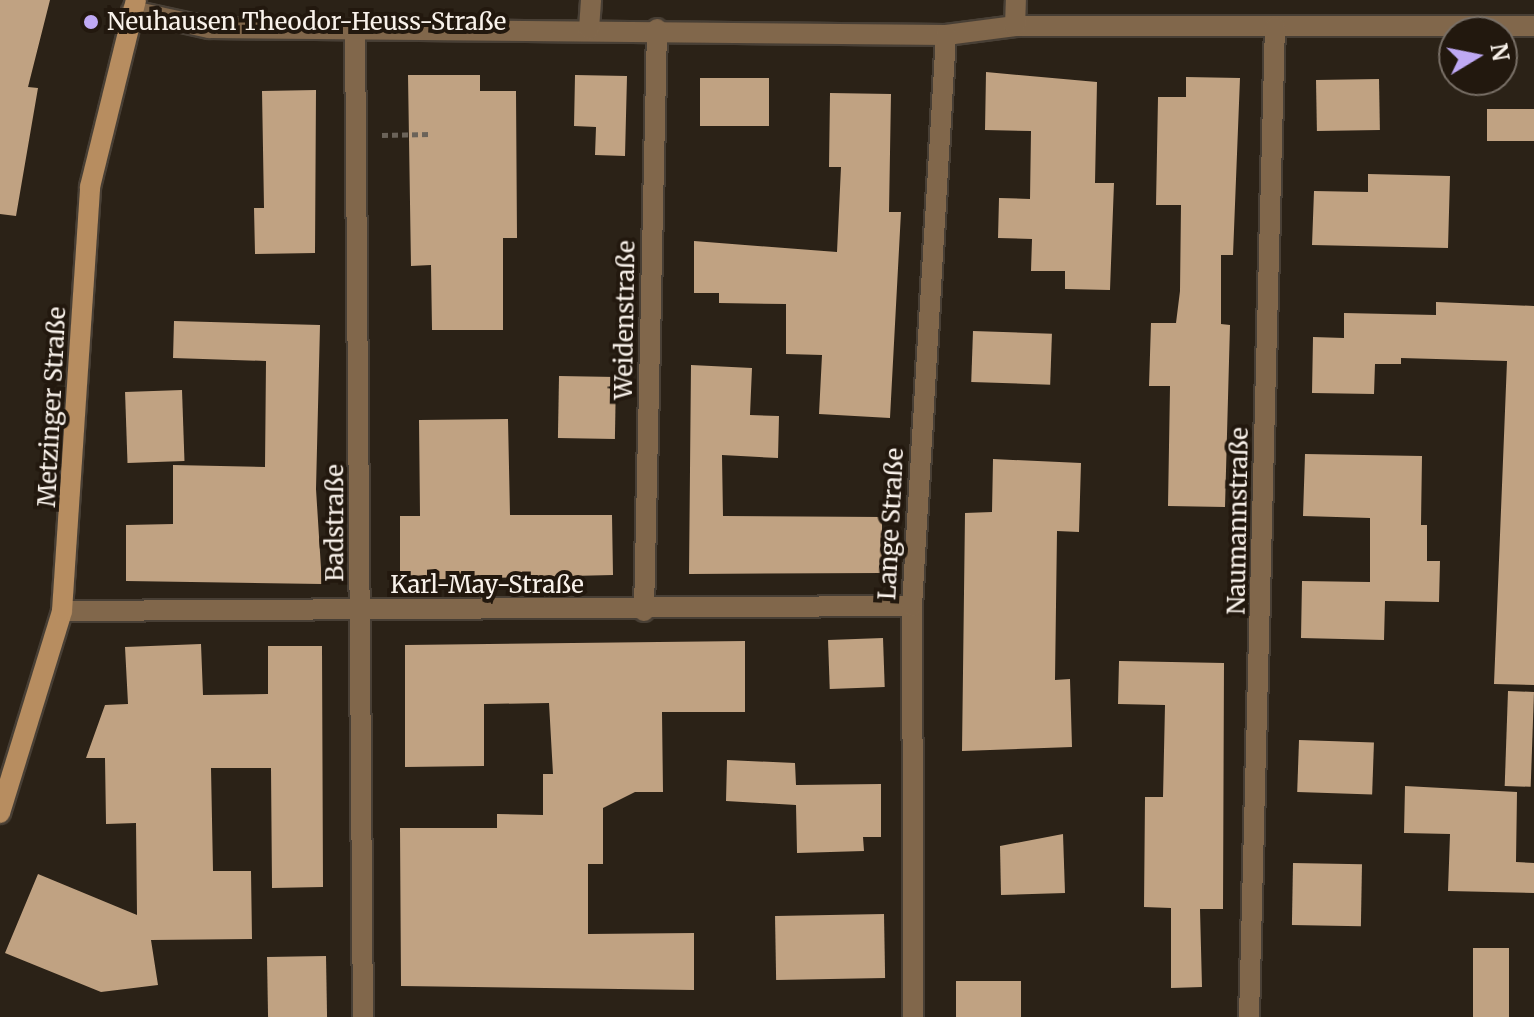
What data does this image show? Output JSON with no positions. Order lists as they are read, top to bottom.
{
  "streets": {
    "street": [
      "Weidenstraße",
      "Metzinger Straße",
      "Naumannstraße",
      "Badstraße",
      "Lange Straße",
      "Karl-May-Straße"
    ]
  },
  "crossings": [
    ["Weidenstraße", "Karl-May-Straße"],
    ["Metzinger Straße", "Karl-May-Straße"],
    ["Badstraße", "Karl-May-Straße"],
    ["Lange Straße", "Karl-May-Straße"]
  ],
  "places": ["Neuhausen Theodor-Heuss-Straße"],
  "north": "right"
}
